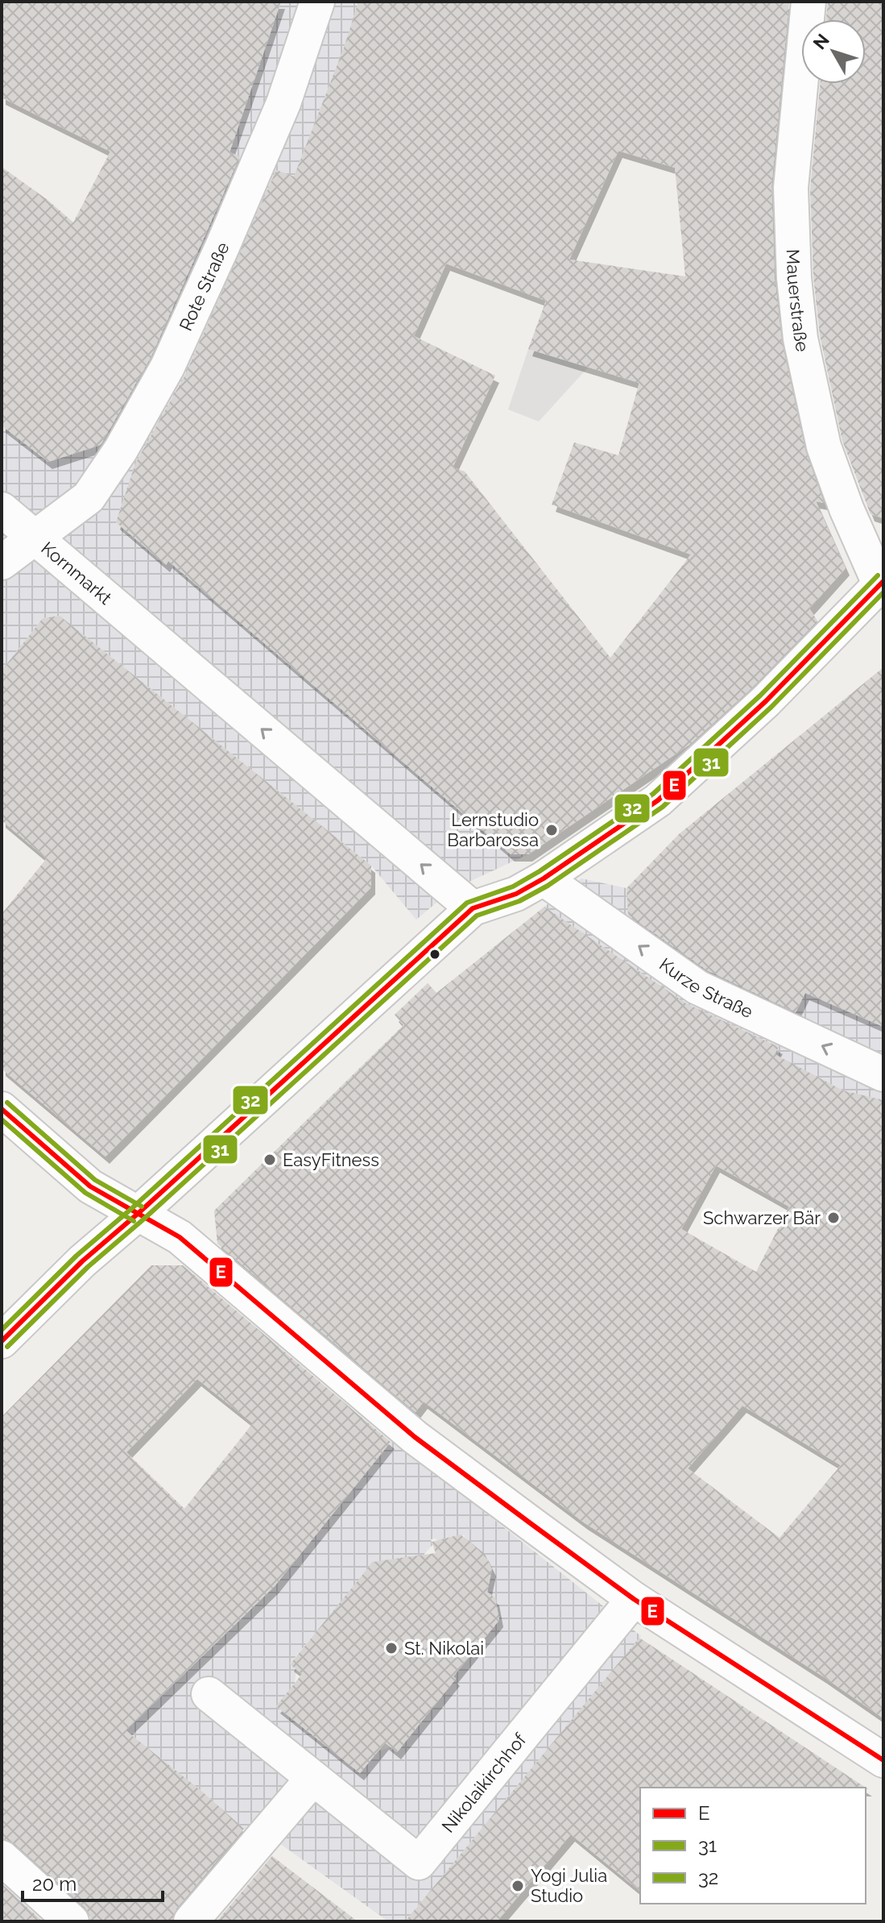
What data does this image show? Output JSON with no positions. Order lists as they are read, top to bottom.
{
  "streets": {
    "street": [
      "Rote Straße",
      "Mauerstraße",
      "Kornmarkt",
      "Kurze Straße",
      "Nikolaikirchhof"
    ]
  },
  "crossings": [
    ["Rote Straße", "Kornmarkt"]
  ],
  "one_way": ["Kornmarkt", "Kurze Straße"],
  "places": [
    "Lernstudio Barbarossa",
    "EasyFitness",
    "Schwarzer Bär",
    "St. Nikolai",
    "Yogi Julia Studio"
  ],
  "lines": ["transit line 32", "transit line E", "transit line 31"],
  "legend": ["E", "31", "32"],
  "scale_bar": "20 m",
  "north": "top left"
}
